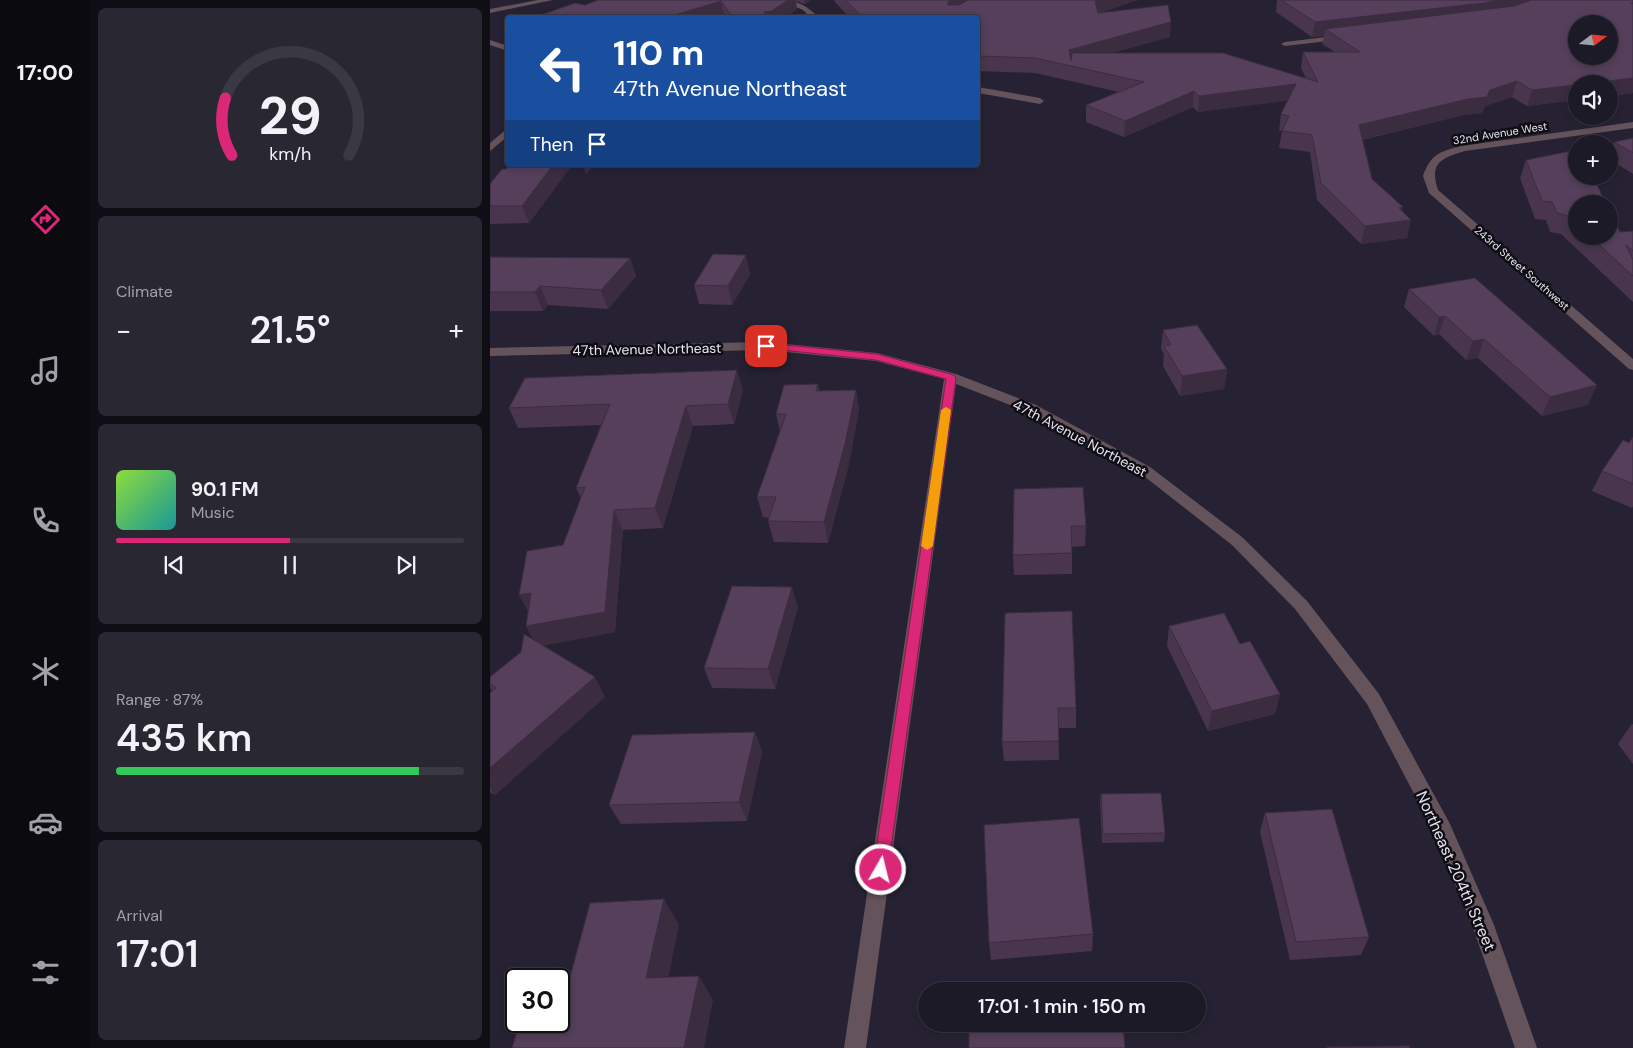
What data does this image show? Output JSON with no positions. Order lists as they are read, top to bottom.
{
  "streets": {
    "street": [
      "32nd Avenue West",
      "243rd Street Southwest",
      "47th Avenue Northeast",
      "Northeast 204th Street"
    ]
  },
  "crossings": [
    ["32nd Avenue West", "243rd Street Southwest"],
    ["47th Avenue Northeast", "Northeast 204th Street"]
  ],
  "north": "right",
  "page": {
    "tabs": "17:00",
    "map_buttons": ["+", "−"],
    "turn": ["110 m", "47th Avenue Northeast"],
    "then": "Then",
    "tile": [
      "Climate",
      ["Range · 87%", "435 km"],
      ["Arrival", "17:01"]
    ],
    "heat": ["−", "21.5°", "+"],
    "song": ["90.1 FM", "Music"],
    "limit": "30",
    "trip": "17:01 · 1 min · 150 m",
    "gauge": ["29", "km/h"]
  }
}
